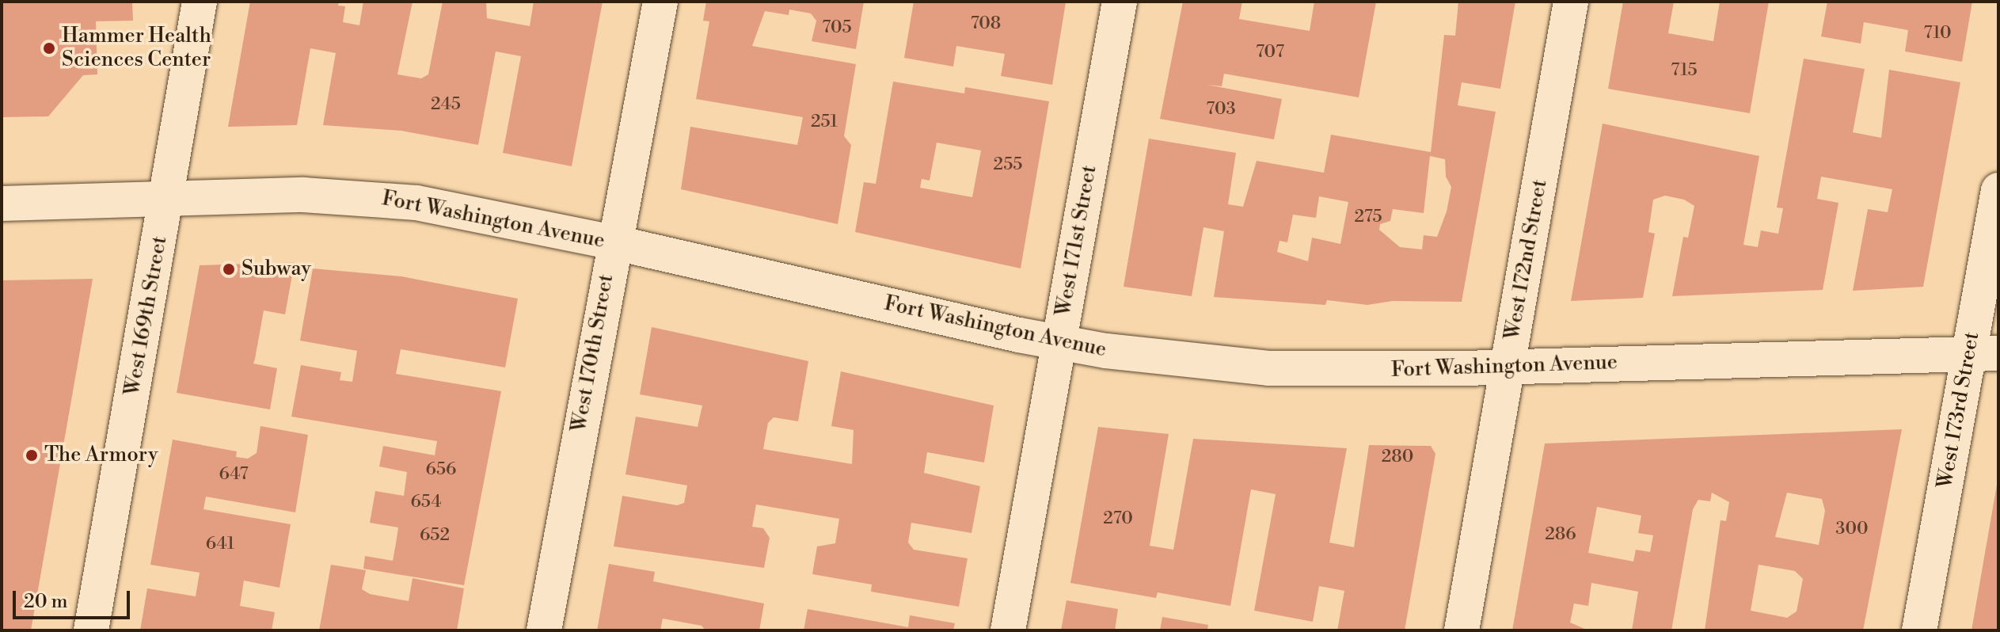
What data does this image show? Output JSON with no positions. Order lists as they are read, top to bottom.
{
  "streets": {
    "street": [
      "Fort Washington Avenue",
      "West 171st Street",
      "West 172nd Street",
      "West 169th Street",
      "West 170th Street",
      "West 173rd Street"
    ]
  },
  "crossings": [
    ["Fort Washington Avenue", "West 171st Street"],
    ["Fort Washington Avenue", "West 172nd Street"],
    ["Fort Washington Avenue", "West 169th Street"],
    ["Fort Washington Avenue", "West 170th Street"],
    ["Fort Washington Avenue", "West 173rd Street"]
  ],
  "places": ["Hammer Health Sciences Center", "Subway", "The Armory"],
  "house_numbers": [
    "708",
    "705",
    "710",
    "707",
    "715",
    "245",
    "703",
    "251",
    "255",
    "275",
    "280",
    "656",
    "647",
    "654",
    "270",
    "300",
    "286",
    "652",
    "641"
  ],
  "scale_bar": "20 m"
}
